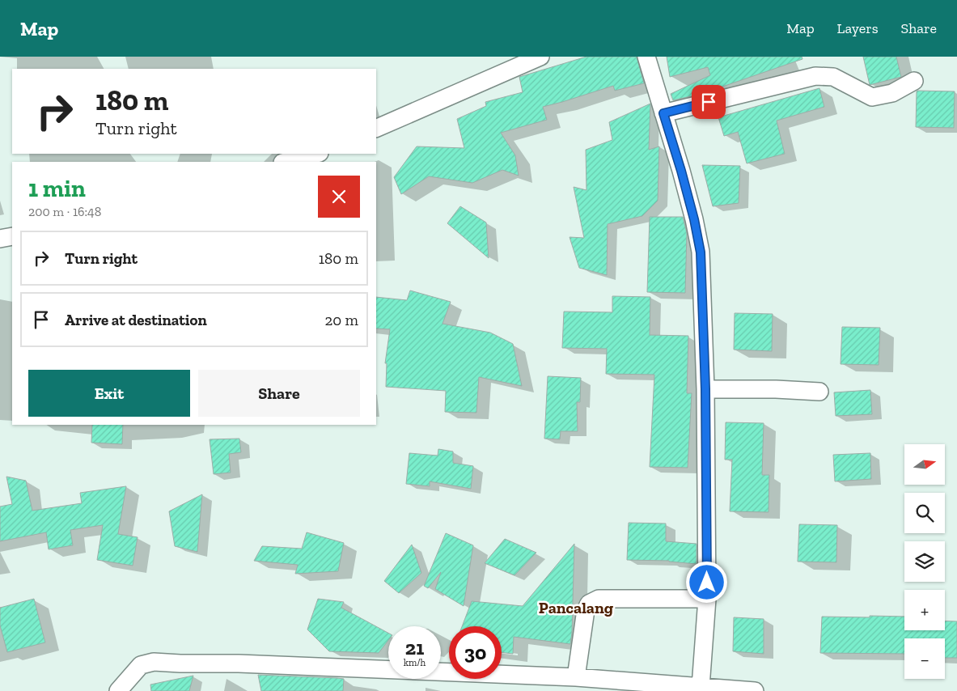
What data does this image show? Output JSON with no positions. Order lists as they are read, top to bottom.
{
  "districts": ["Pancalang"],
  "north": "right",
  "page": {
    "header": "Map",
    "nav": ["Map", "Layers", "Share"],
    "turn": ["180 m", "Turn right"],
    "heading": ["1 min", "200 m · 16:48"],
    "list": [
      {
        "name": "Turn right",
        "value": "180 m"
      },
      {
        "name": "Arrive at destination",
        "value": "20 m"
      }
    ],
    "buttons": ["Exit", "Share"],
    "map_buttons": ["+", "−"],
    "speed": "21 km/h",
    "limit": "30"
  }
}
